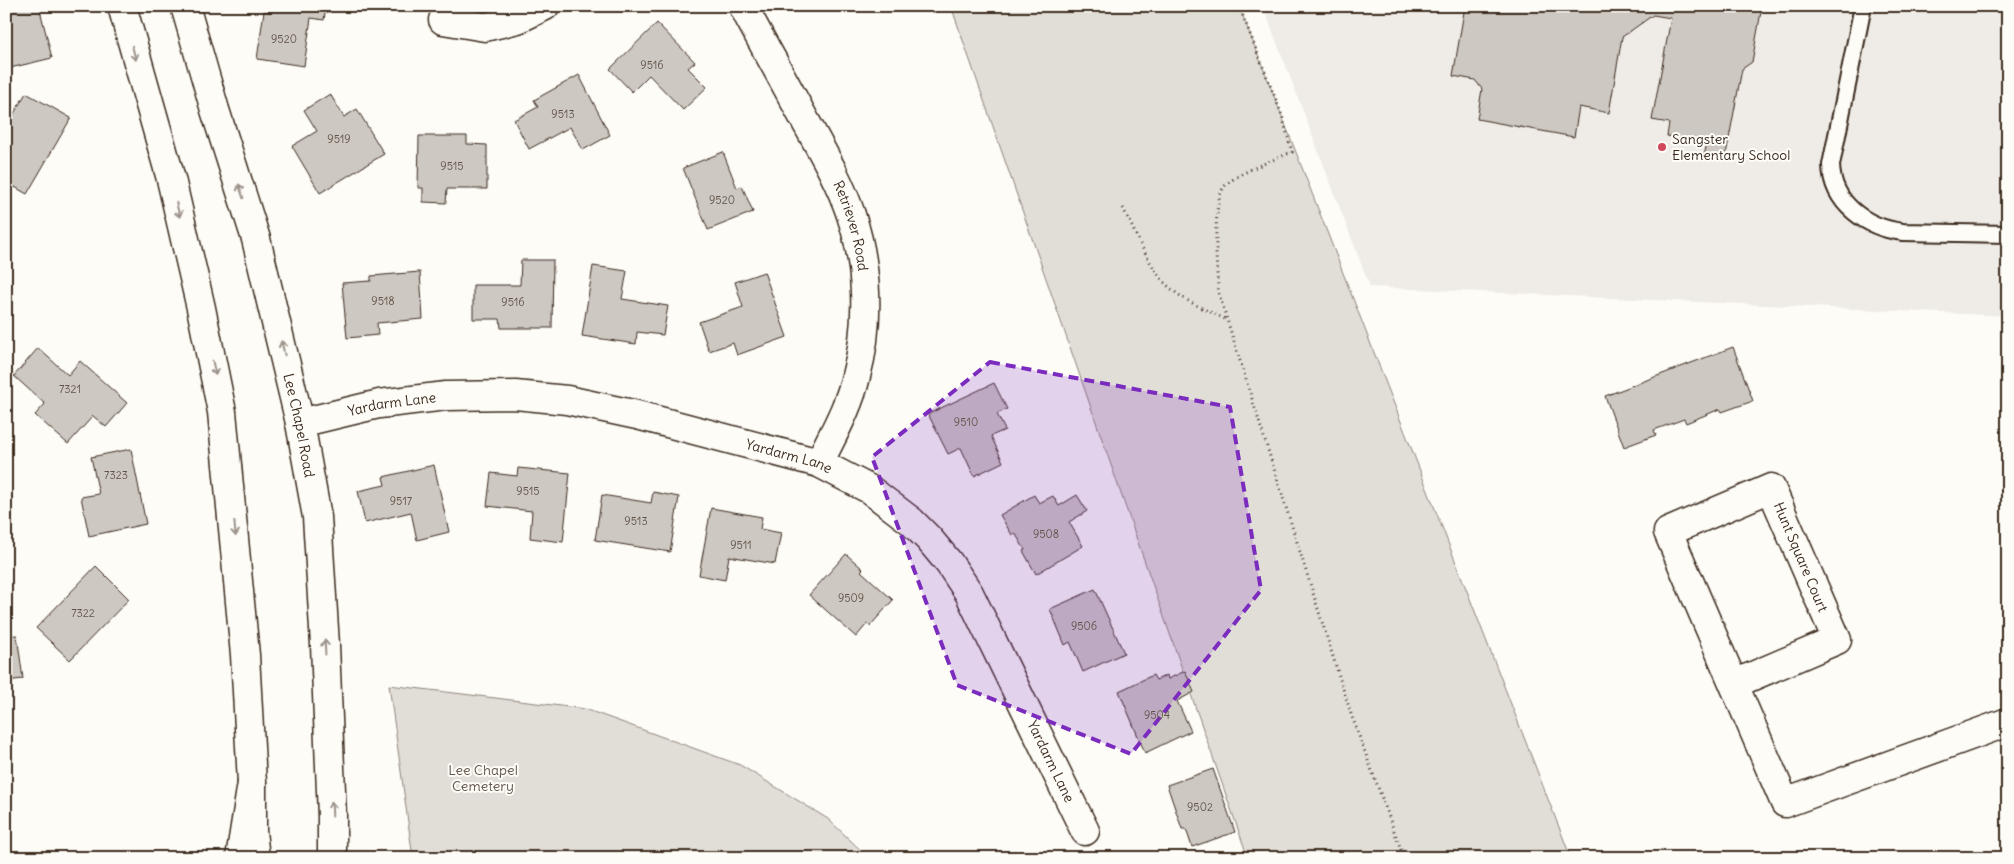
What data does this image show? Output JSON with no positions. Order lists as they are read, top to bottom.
{
  "streets": {
    "main road": [
      "Retriever Road",
      "Yardarm Lane",
      "Lee Chapel Road",
      "Hunt Square Court"
    ]
  },
  "crossings": [
    ["Retriever Road", "Yardarm Lane"],
    ["Yardarm Lane", "Lee Chapel Road"]
  ],
  "parks": ["Lee Chapel Cemetery"],
  "places": ["Sangster Elementary School"],
  "house_numbers": [
    "9520",
    "9516",
    "9513",
    "9519",
    "9515",
    "9520",
    "9518",
    "9516",
    "7321",
    "9510",
    "7323",
    "9515",
    "9517",
    "9513",
    "9508",
    "9511",
    "9509",
    "7322",
    "9506",
    "9504",
    "9502"
  ]
}
